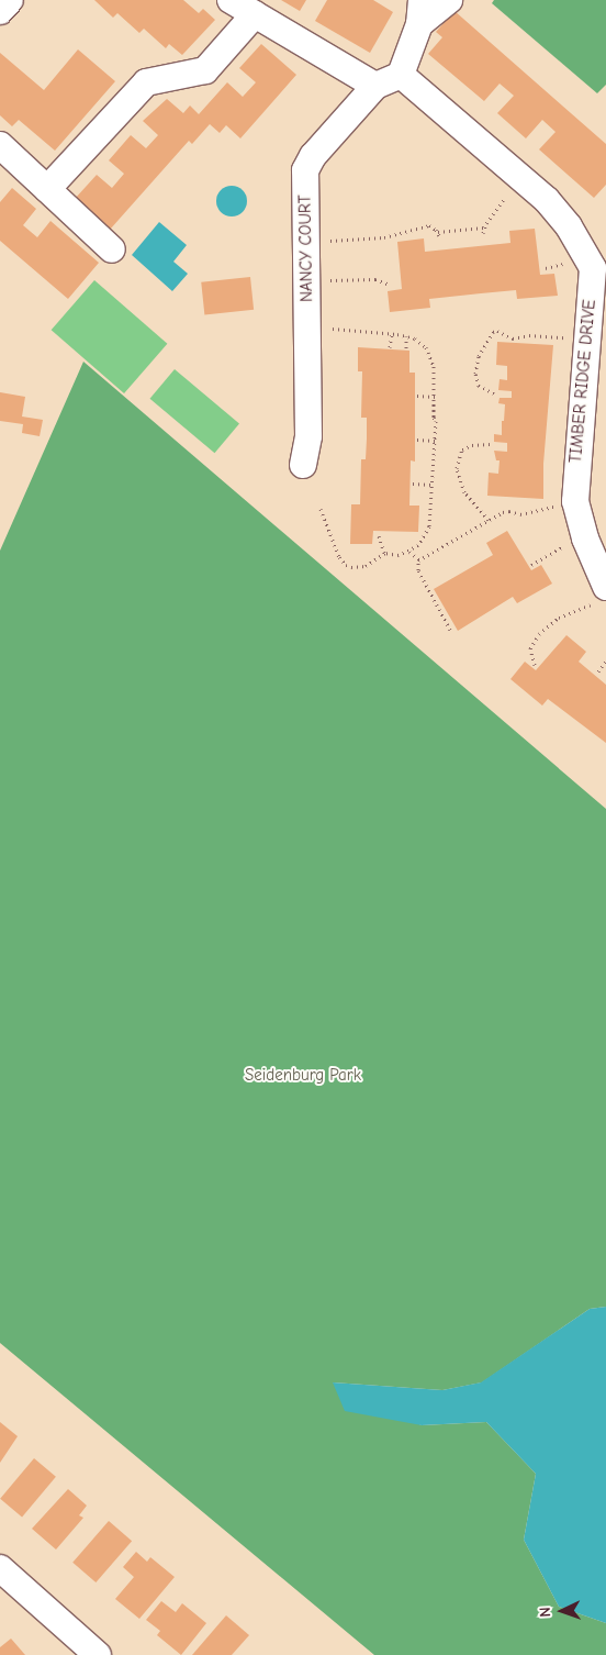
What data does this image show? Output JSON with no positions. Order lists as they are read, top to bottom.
{
  "streets": {
    "street": ["NANCY COURT", "TIMBER RIDGE DRIVE"]
  },
  "crossings": [
    ["NANCY COURT", "TIMBER RIDGE DRIVE"]
  ],
  "parks": ["Seidenburg Park"],
  "north": "left"
}
